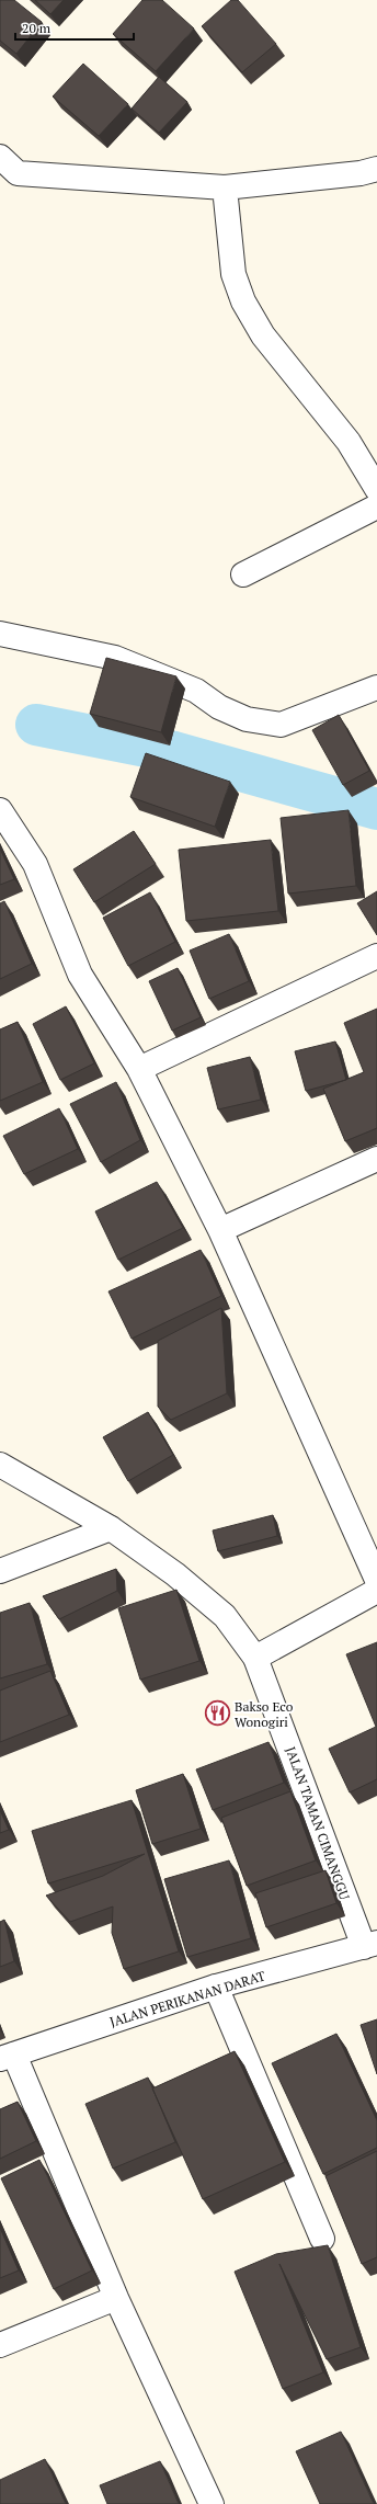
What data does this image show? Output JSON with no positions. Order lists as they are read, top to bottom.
{
  "streets": {
    "street": ["JALAN TAMAN CIMANGGU", "JALAN PERIKANAN DARAT"]
  },
  "crossings": [
    ["JALAN TAMAN CIMANGGU", "JALAN PERIKANAN DARAT"]
  ],
  "places": {
    "restaurant": ["Bakso Eco Wonogiri"]
  },
  "scale_bar": "20 m"
}
